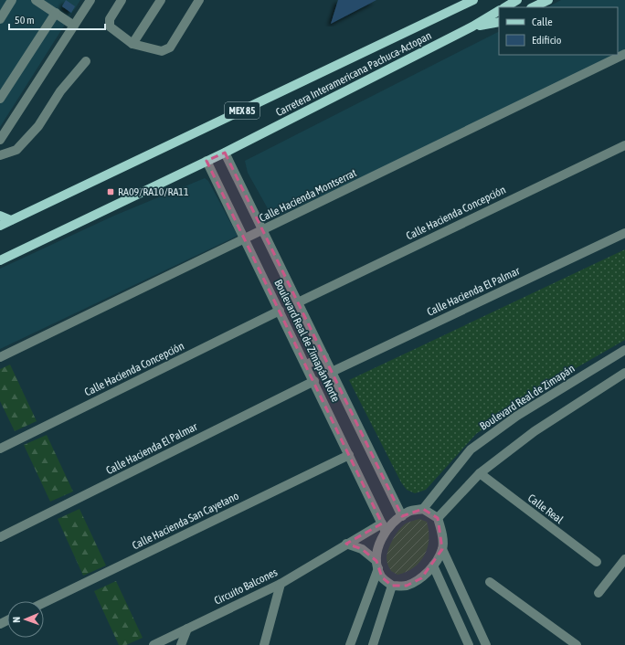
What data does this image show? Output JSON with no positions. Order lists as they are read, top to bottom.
{
  "streets": {
    "main road": ["Carretera Interamericana Pachuca-Actopan", "MEX 85"],
    "street": [
      "Calle Hacienda Montserrat",
      "Calle Hacienda Concepción",
      "Calle Hacienda El Palmar",
      "Boulevard Real de Zimapán Norte",
      "Boulevard Real de Zimapán",
      "Calle Real",
      "Calle Hacienda San Cayetano",
      "Circuito Balcones"
    ]
  },
  "crossings": [
    ["Carretera Interamericana Pachuca-Actopan", "Boulevard Real de Zimapán Norte"],
    ["Calle Hacienda Montserrat", "Boulevard Real de Zimapán Norte"],
    ["Calle Hacienda Concepción", "Boulevard Real de Zimapán Norte"],
    ["Calle Hacienda El Palmar", "Boulevard Real de Zimapán Norte"],
    ["Boulevard Real de Zimapán Norte", "Boulevard Real de Zimapán"],
    ["Boulevard Real de Zimapán Norte", "Calle Hacienda San Cayetano"],
    ["Boulevard Real de Zimapán Norte", "Circuito Balcones"],
    ["Boulevard Real de Zimapán", "Circuito Balcones"]
  ],
  "places": {
    "transit": ["RA09/RA10/RA11"]
  },
  "legend": ["Calle", "Edificio"],
  "scale_bar": "50 m",
  "north": "left"
}
